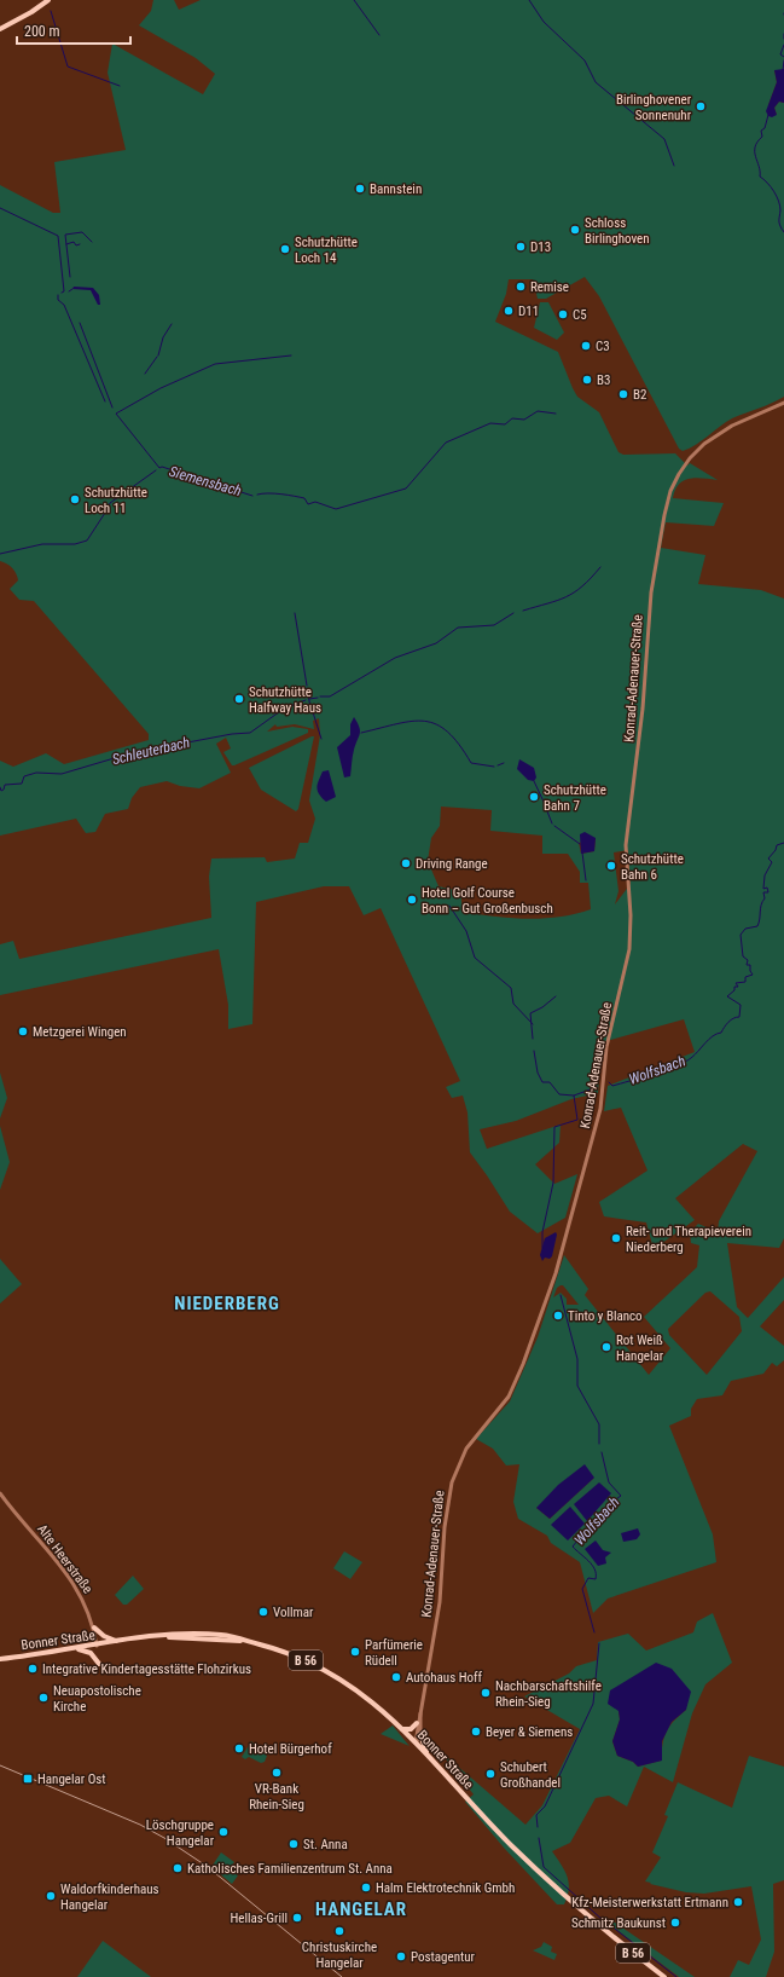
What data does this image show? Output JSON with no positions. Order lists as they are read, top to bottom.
{
  "streets": {
    "main road": ["Bonner Straße", "B 56"],
    "street": ["Konrad-Adenauer-Straße", "Alte Heerstraße"]
  },
  "crossings": [
    ["Konrad-Adenauer-Straße", "Bonner Straße"],
    ["Alte Heerstraße", "Bonner Straße"]
  ],
  "districts": ["NIEDERBERG", "HANGELAR"],
  "water": ["Siemensbach", "Schleuterbach", "Wolfsbach"],
  "places": {
    "other": [
      "Birlinghovener Sonnenuhr",
      "Bannstein",
      "Schloss Birlinghoven",
      "D13",
      "Schutzhütte Loch 14",
      "Remise",
      "D11",
      "C5",
      "C3",
      "B3",
      "B2",
      "Schutzhütte Loch 11",
      "Schutzhütte Halfway Haus",
      "Schutzhütte Bahn 7",
      "Driving Range",
      "Schutzhütte Bahn 6",
      "Hotel Golf Course Bonn – Gut Großenbusch",
      "Metzgerei Wingen",
      "Reit- und Therapieverein Niederberg",
      "Tinto y Blanco",
      "Rot Weiß Hangelar",
      "Vollmar",
      "Parfümerie Rüdell",
      "Integrative Kindertagesstätte Flohzirkus",
      "Autohaus Hoff",
      "Nachbarschaftshilfe Rhein-Sieg",
      "Neuapostolische Kirche",
      "Beyer & Siemens",
      "Hotel Bürgerhof",
      "VR-Bank Rhein-Sieg",
      "Schubert Großhandel",
      "Löschgruppe Hangelar",
      "St. Anna",
      "Katholisches Familienzentrum St. Anna",
      "Halm Elektrotechnik Gmbh",
      "Waldorfkinderhaus Hangelar",
      "Kfz-Meisterwerkstatt Ertmann",
      "Hellas-Grill",
      "Schmitz Baukunst",
      "Christuskirche Hangelar",
      "Postagentur"
    ],
    "transit": ["Hangelar Ost"]
  },
  "scale_bar": "200 m"
}
